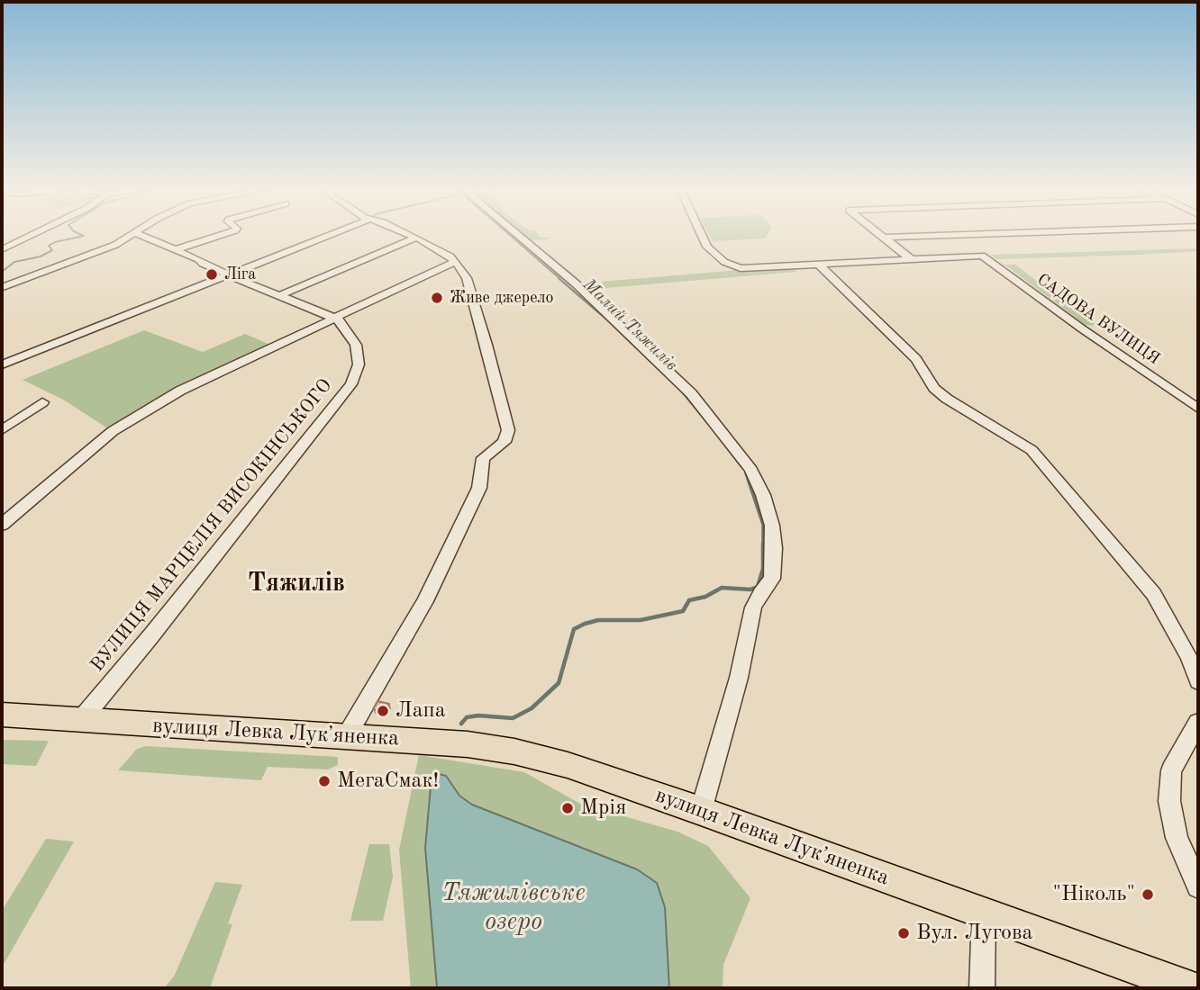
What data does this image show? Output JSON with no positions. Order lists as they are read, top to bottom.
{
  "streets": {
    "main road": ["вулиця Левка Лукʼяненка"],
    "street": ["САДОВА ВУЛИЦЯ", "ВУЛИЦЯ МАРЦЕЛІЯ ВИСОКІНСЬКОГО"]
  },
  "crossings": [
    ["ВУЛИЦЯ МАРЦЕЛІЯ ВИСОКІНСЬКОГО", "вулиця Левка Лукʼяненка"]
  ],
  "districts": ["Тяжилів"],
  "water": ["Малий Тяжилів", "Тяжилівське озеро"],
  "places": [
    "Ліга",
    "Живе джерело",
    "Лапа",
    "МегаСмак!",
    "Мрія",
    "\"Ніколь\"",
    "Вул. Лугова"
  ]
}
